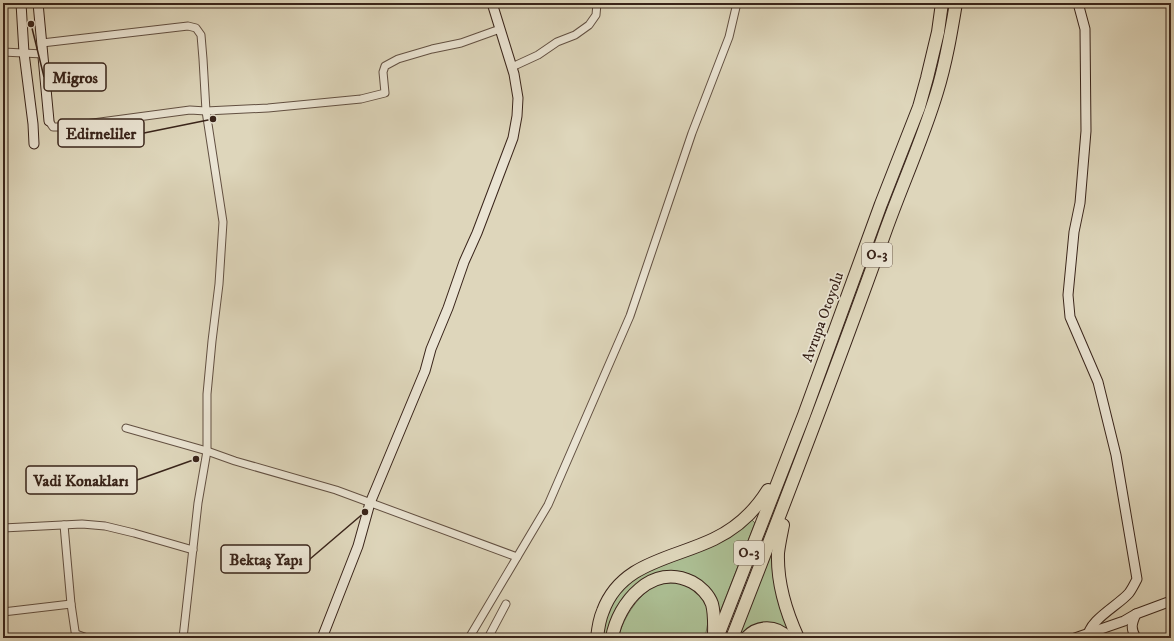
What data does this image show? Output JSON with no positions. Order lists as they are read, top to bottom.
{
  "streets": {
    "highway": ["O-3", "Avrupa Otoyolu"]
  },
  "places": [
    "Migros",
    "Edirneliler",
    "Vadi Konakları",
    "Bektaş Yapı"
  ]
}
